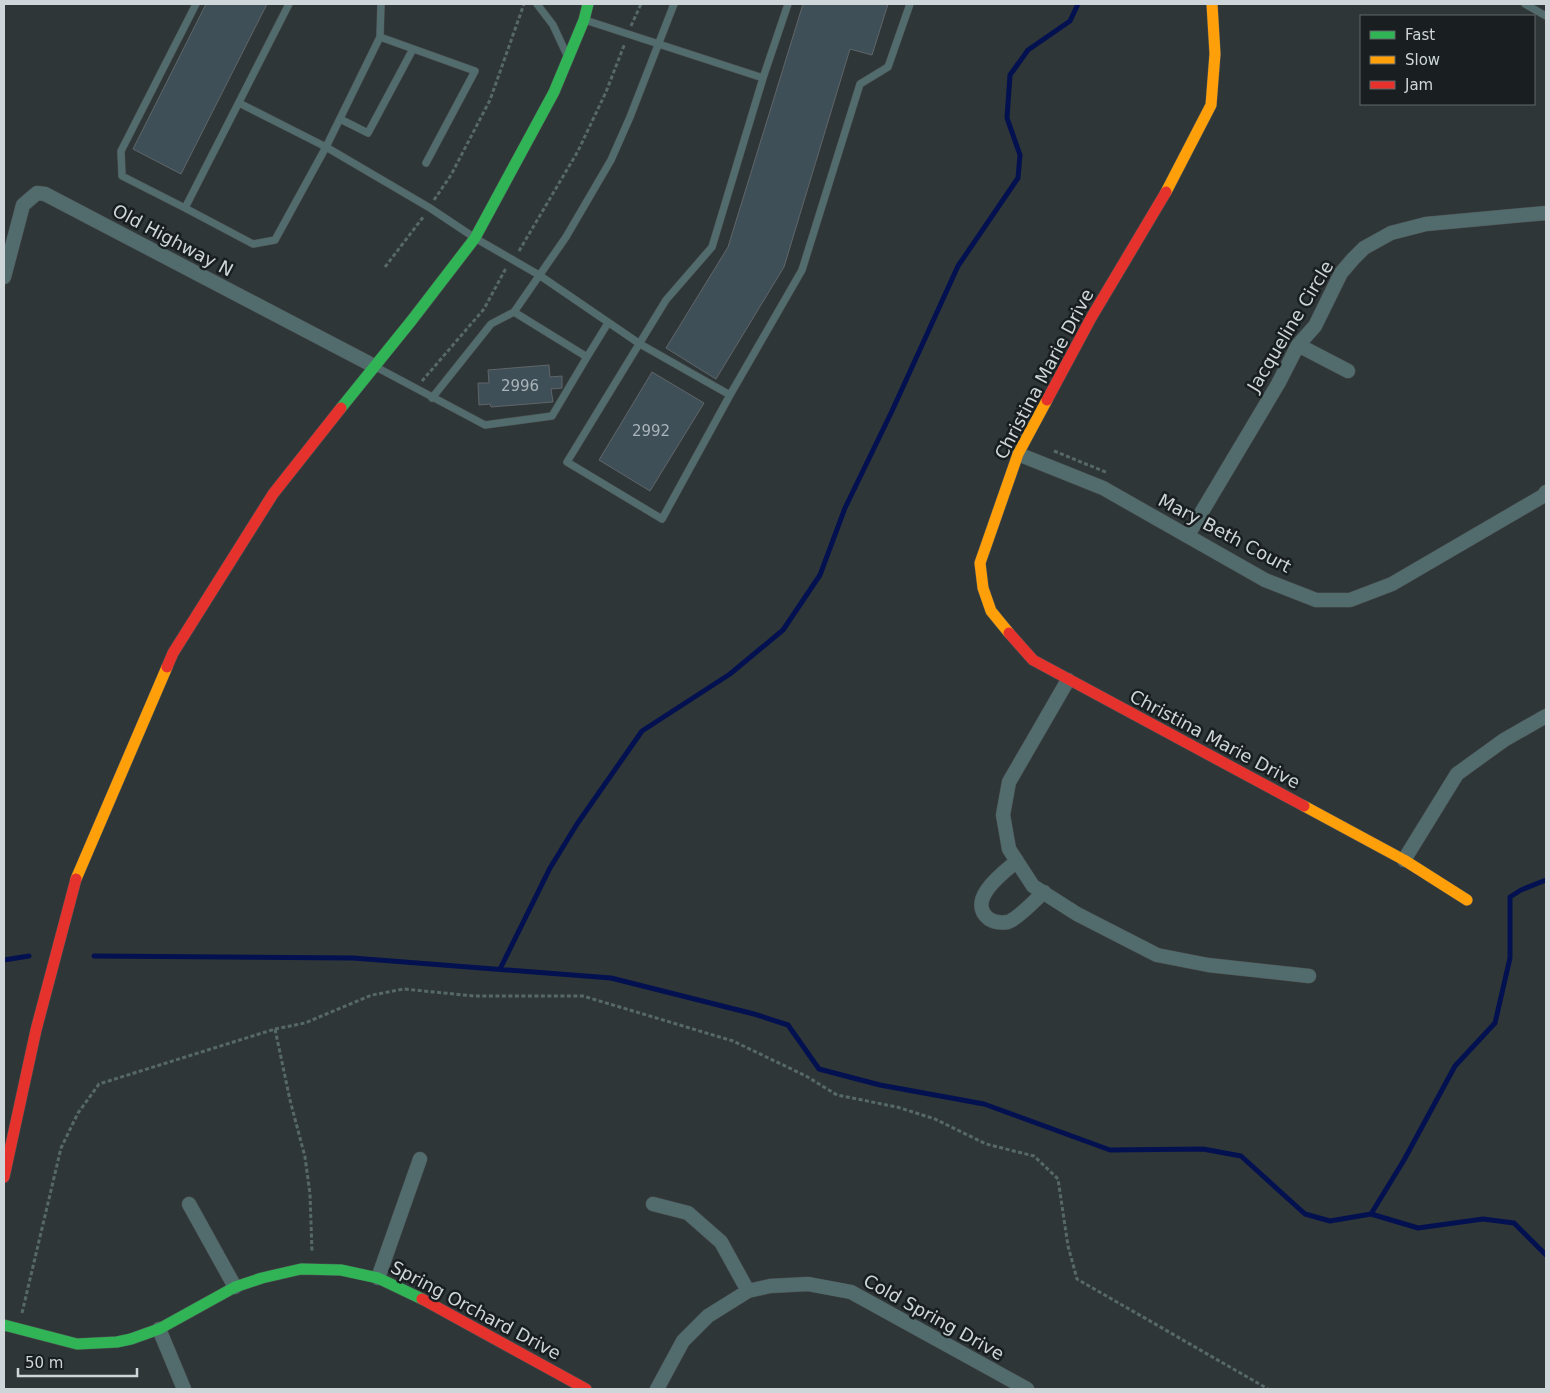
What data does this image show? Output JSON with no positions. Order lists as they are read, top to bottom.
{
  "streets": {
    "street": [
      "Old Highway N",
      "Jacqueline Circle",
      "Christina Marie Drive",
      "Mary Beth Court",
      "Spring Orchard Drive",
      "Cold Spring Drive"
    ]
  },
  "crossings": [
    ["Jacqueline Circle", "Mary Beth Court"],
    ["Christina Marie Drive", "Mary Beth Court"]
  ],
  "house_numbers": ["2996", "2992"],
  "legend": ["Fast", "Slow", "Jam"],
  "scale_bar": "50 m"
}
